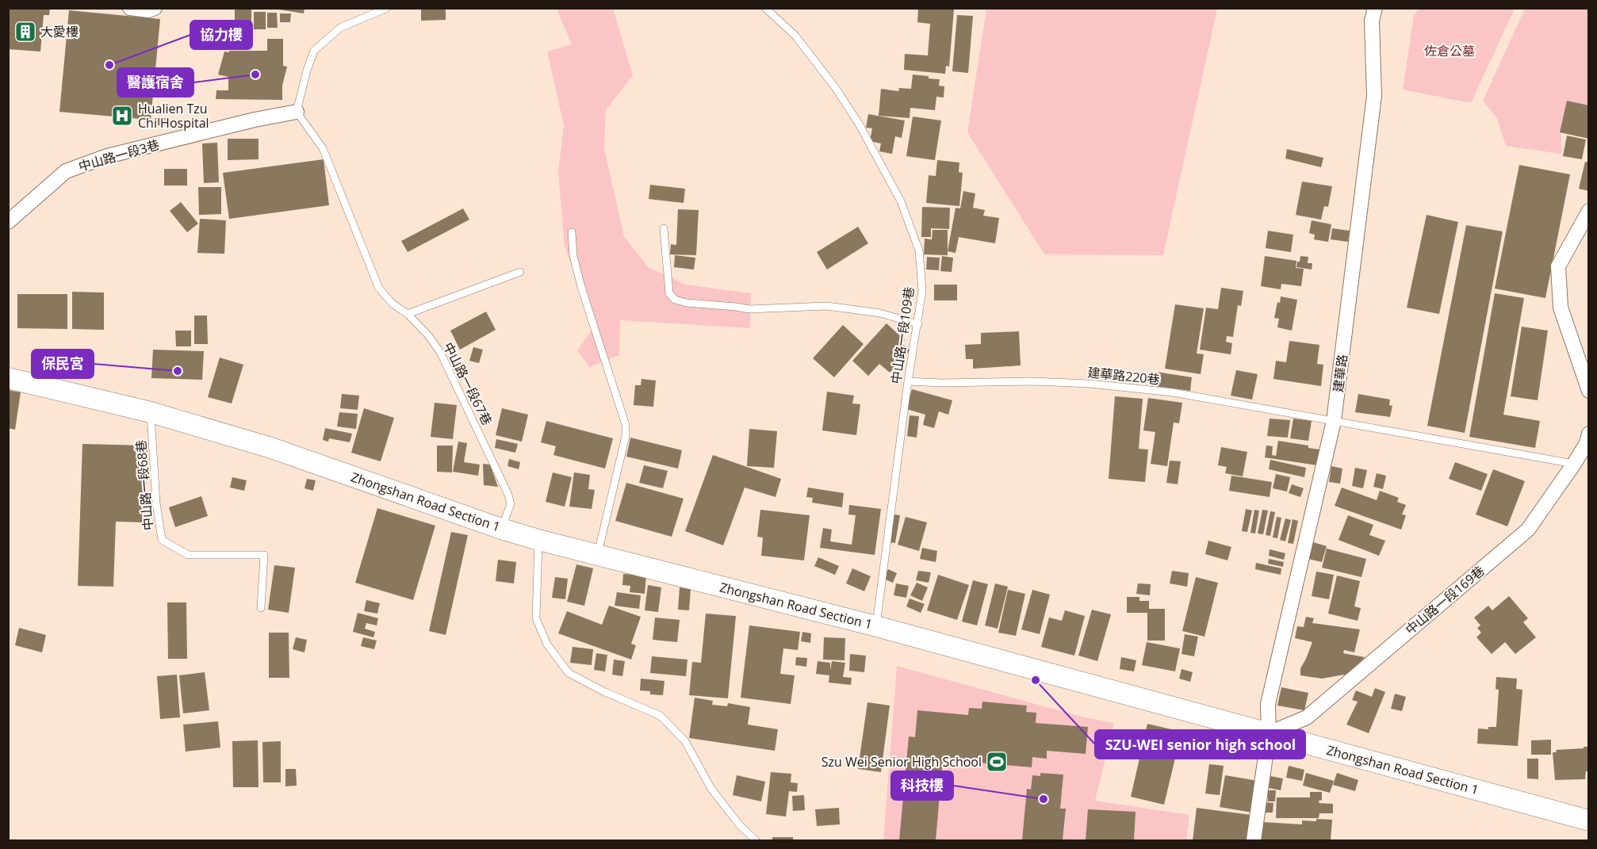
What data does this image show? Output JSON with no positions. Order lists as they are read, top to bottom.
{
  "streets": {
    "street": [
      "中山路一段3巷",
      "建華路",
      "Zhongshan Road Section 1",
      "中山路一段169巷"
    ],
    "lane": [
      "中山路一段109巷",
      "建華路220巷",
      "中山路一段67巷",
      "中山路一段68巷"
    ]
  },
  "crossings": [
    ["中山路一段3巷", "中山路一段67巷"],
    ["中山路一段109巷", "建華路220巷"],
    ["中山路一段109巷", "Zhongshan Road Section 1"],
    ["建華路", "建華路220巷"],
    ["建華路", "Zhongshan Road Section 1"],
    ["建華路", "中山路一段169巷"],
    ["建華路220巷", "中山路一段169巷"],
    ["中山路一段67巷", "Zhongshan Road Section 1"],
    ["中山路一段68巷", "Zhongshan Road Section 1"],
    ["Zhongshan Road Section 1", "中山路一段169巷"]
  ],
  "parks": ["佐倉公墓"],
  "places": {
    "building": ["大愛樓"],
    "other": [
      "協力樓",
      "醫護宿舍",
      "保民宮",
      "SZU-WEI senior high school",
      "科技樓"
    ],
    "hospital": ["Hualien Tzu Chi Hospital"],
    "sports": ["Szu Wei Senior High School"]
  }
}
